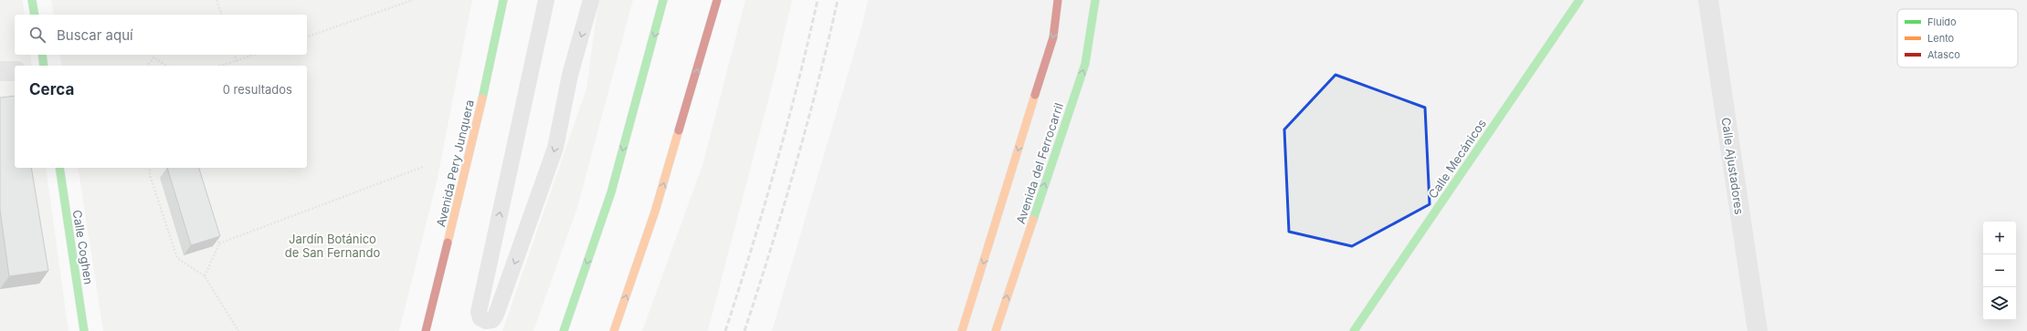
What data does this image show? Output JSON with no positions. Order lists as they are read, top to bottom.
{
  "streets": {
    "main road": [
      "Calle Mecánicos",
      "Avenida Pery Junquera",
      "Avenida del Ferrocarril",
      "Calle Coghen"
    ],
    "street": ["Calle Ajustadores"]
  },
  "parks": ["Jardín Botánico de San Fernando"],
  "legend": ["Fluido", "Lento", "Atasco"],
  "page": {
    "search": "Buscar aquí",
    "heading": ["Cerca", "0 resultados"],
    "map_buttons": ["+", "−"]
  }
}
